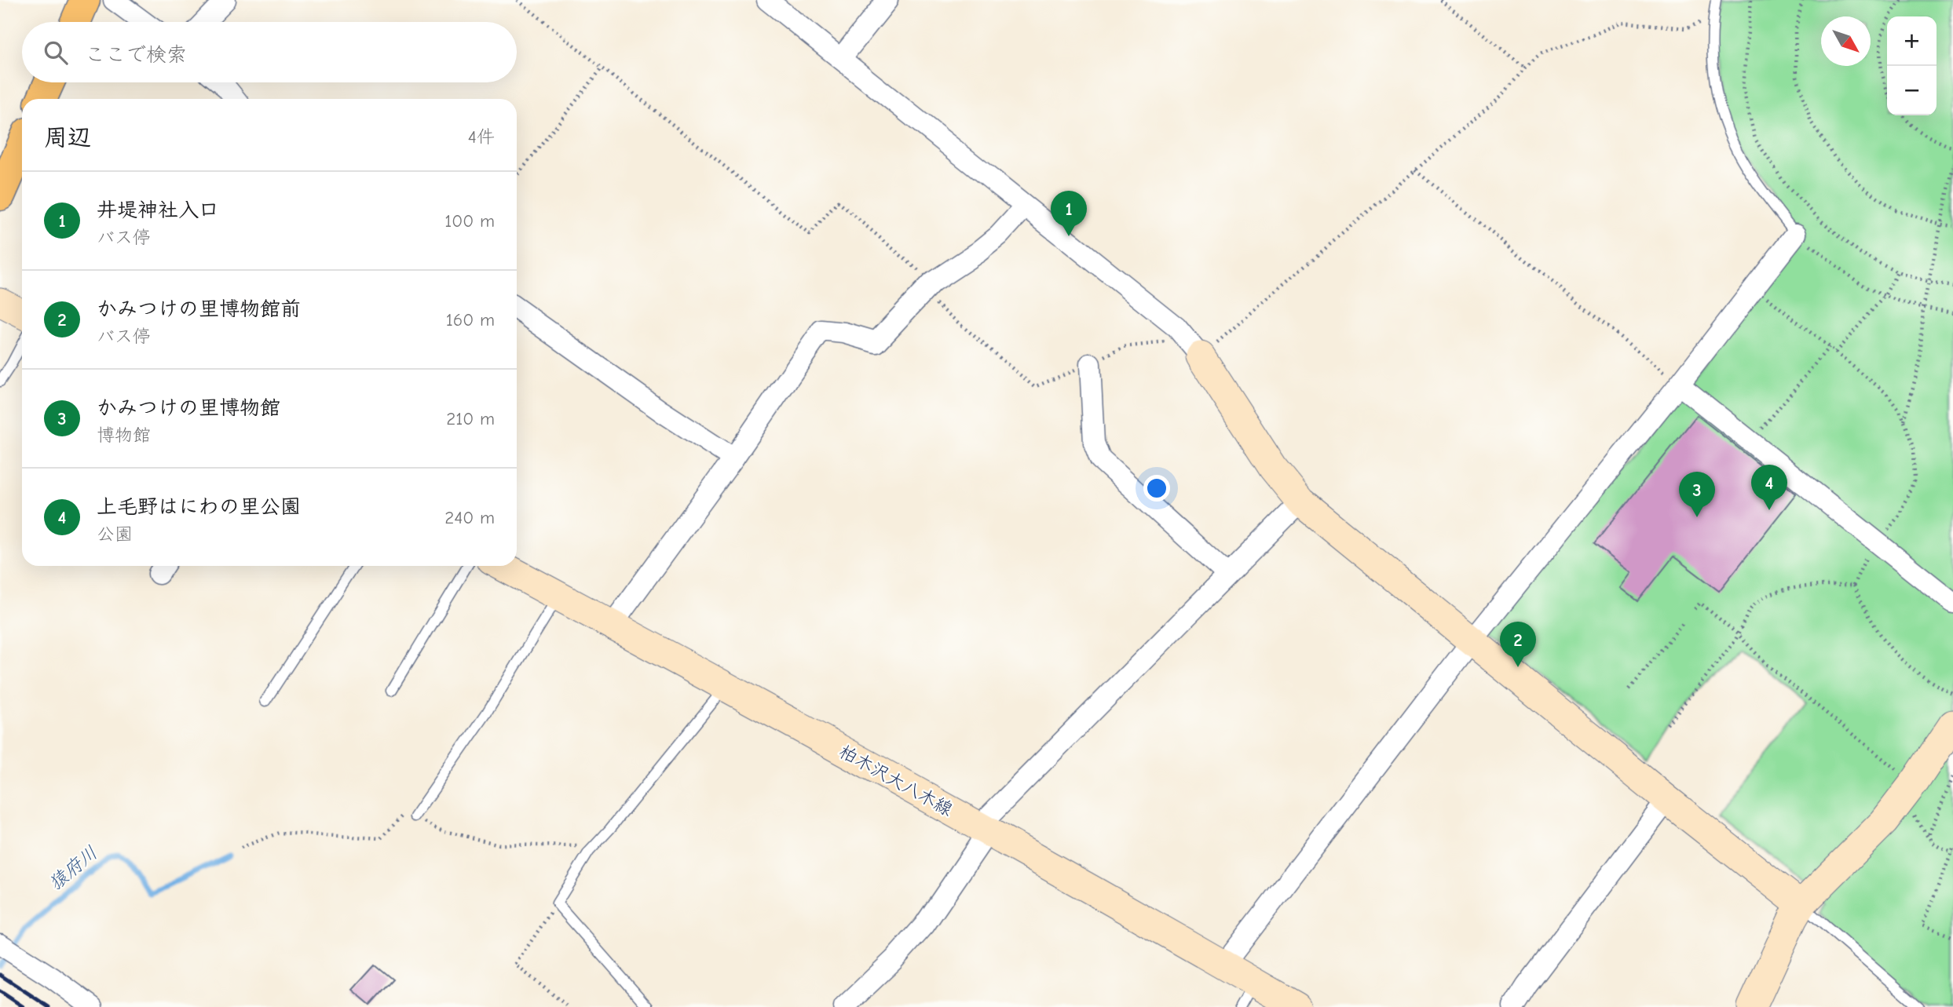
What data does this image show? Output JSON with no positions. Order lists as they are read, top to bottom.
{
  "streets": {
    "street": ["柏木沢大八木線"]
  },
  "water": ["猿府川"],
  "north": "bottom right",
  "page": {
    "map_buttons": ["+", "−"],
    "search": "ここで検索",
    "heading": ["周辺", "4件"],
    "list": [
      {
        "mark": "1",
        "name": "井堤神社入口",
        "note": "バス停",
        "value": "100 m"
      },
      {
        "mark": "2",
        "name": "かみつけの里博物館前",
        "note": "バス停",
        "value": "160 m"
      },
      {
        "mark": "3",
        "name": "かみつけの里博物館",
        "note": "博物館",
        "value": "210 m"
      },
      {
        "mark": "4",
        "name": "上毛野はにわの里公園",
        "note": "公園",
        "value": "240 m"
      }
    ],
    "pins": [
      "1",
      "4",
      "3",
      "2"
    ]
  }
}
